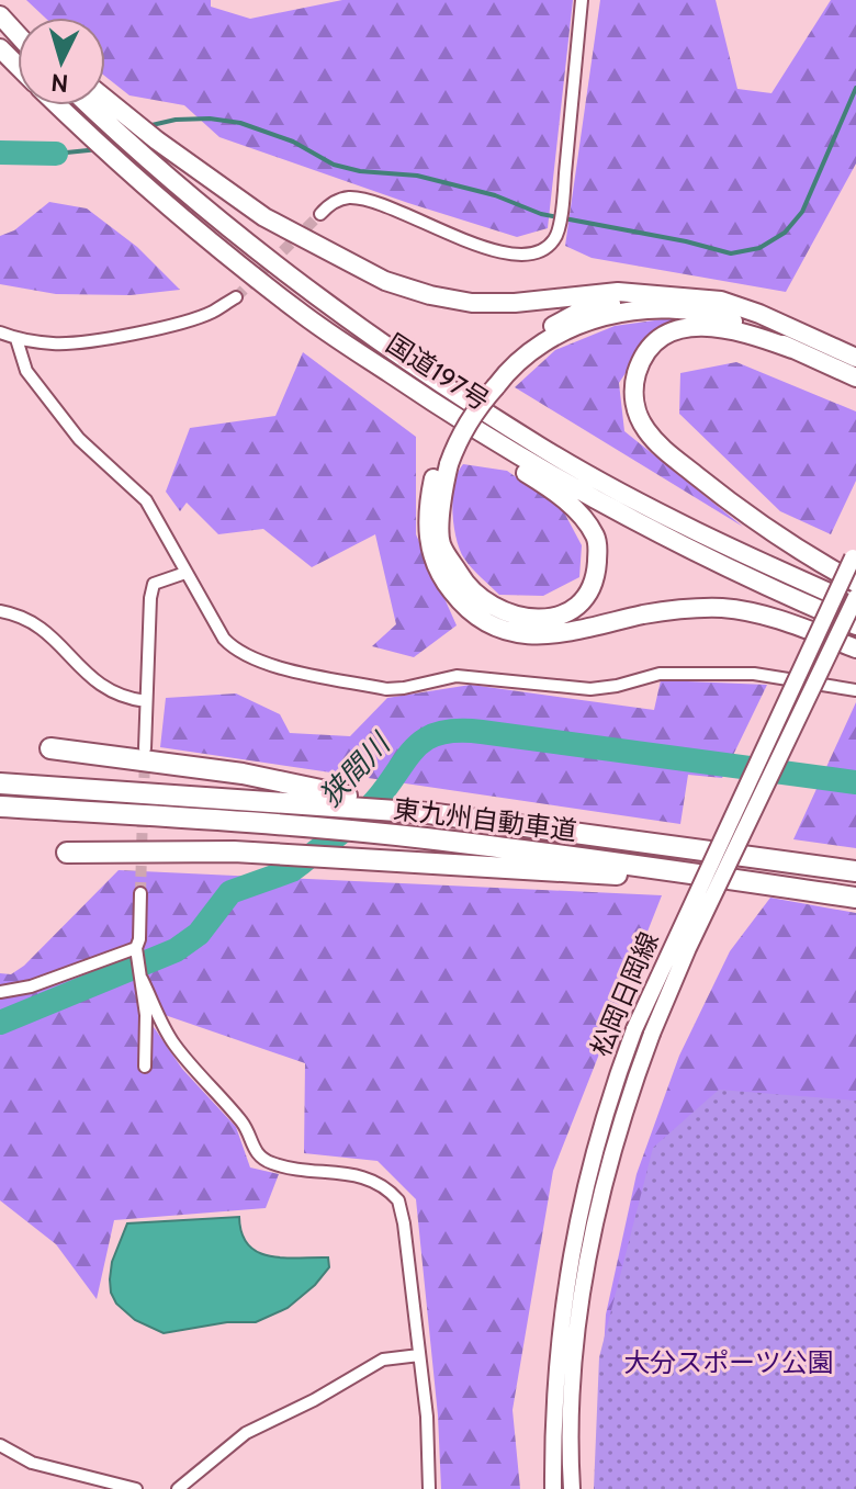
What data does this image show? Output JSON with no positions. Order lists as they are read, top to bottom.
{
  "streets": {
    "highway": ["国道197号", "東九州自動車道"],
    "main road": ["松岡日岡線"]
  },
  "water": ["狭間川"],
  "parks": ["大分スポーツ公園"],
  "north": "bottom"
}
